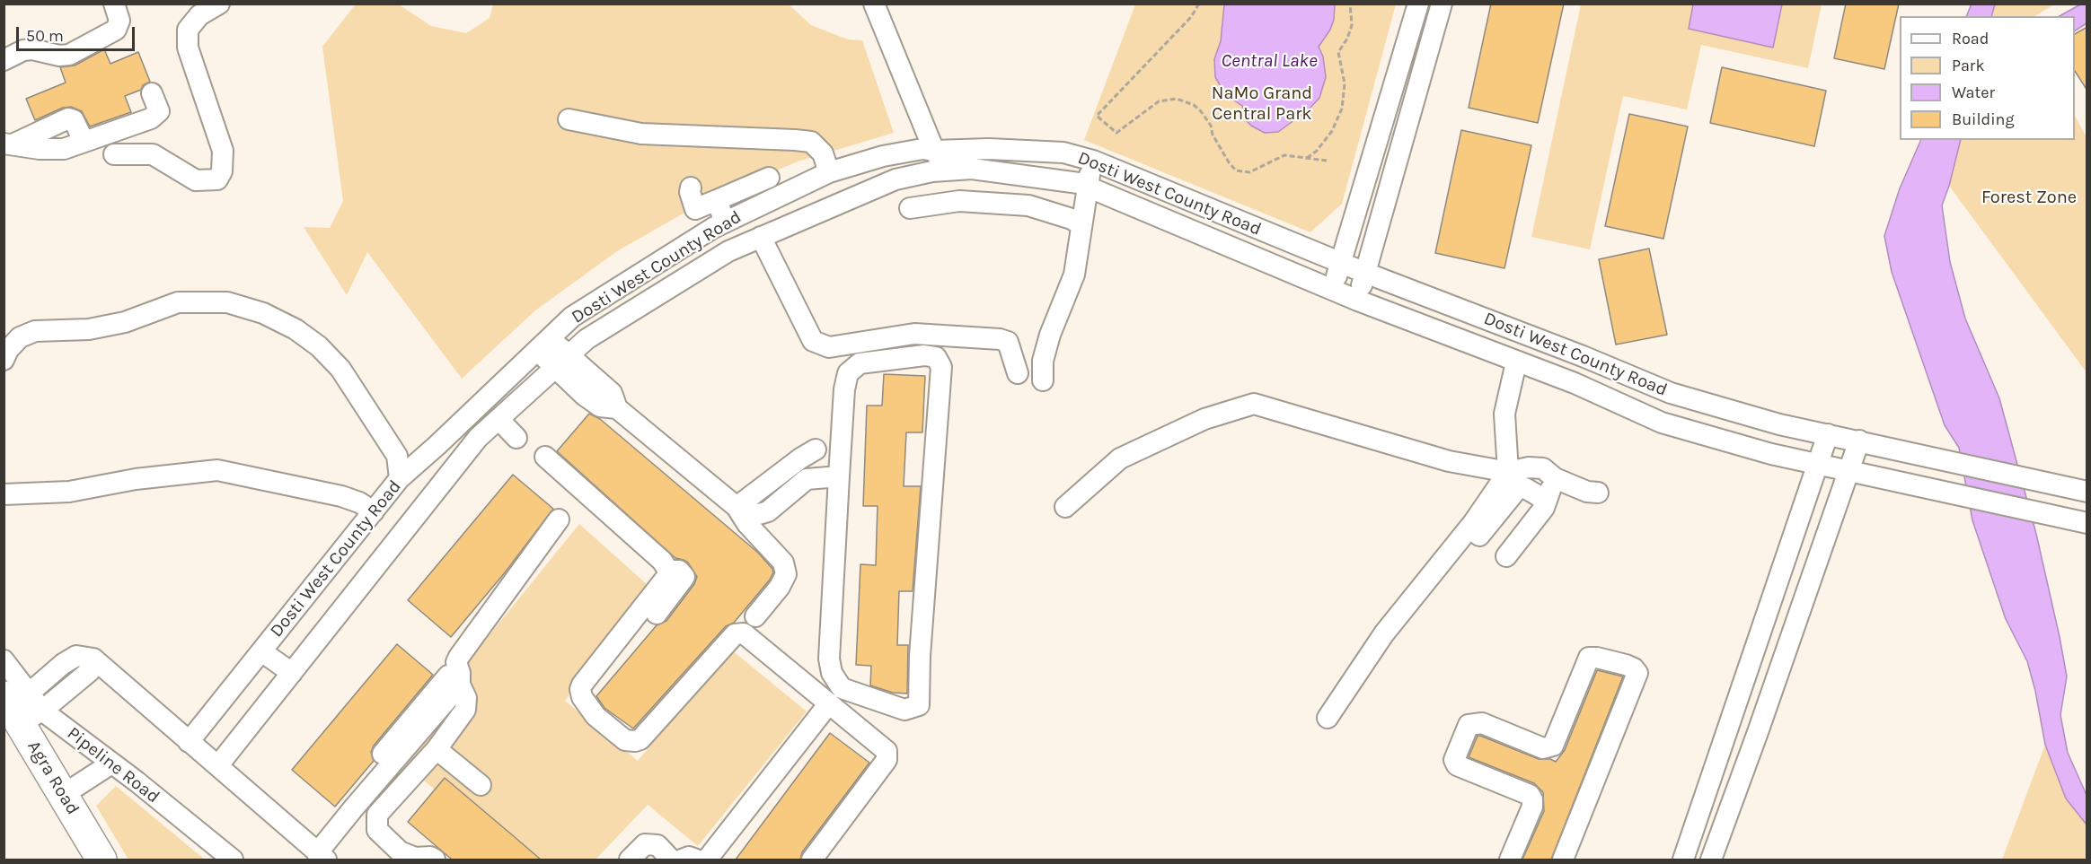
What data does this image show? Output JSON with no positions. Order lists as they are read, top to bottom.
{
  "streets": {
    "highway": ["Agra Road"],
    "street": ["Dosti West County Road", "Pipeline Road"]
  },
  "crossings": [
    ["Pipeline Road", "Agra Road"]
  ],
  "water": ["Central Lake"],
  "parks": ["NaMo Grand Central Park", "Forest Zone"],
  "legend": [
    "Road",
    "Park",
    "Water",
    "Building"
  ],
  "scale_bar": "50 m"
}
